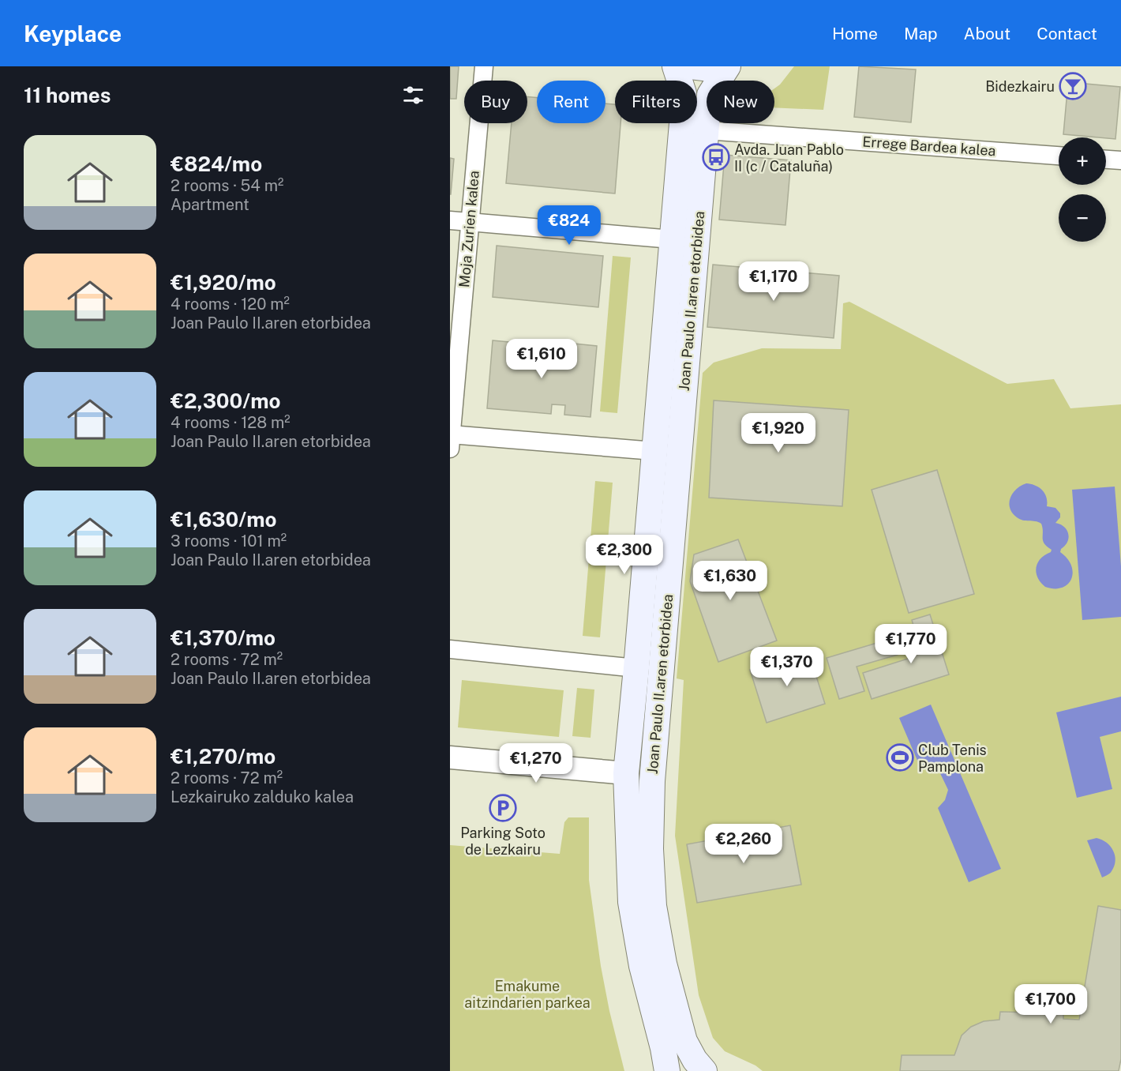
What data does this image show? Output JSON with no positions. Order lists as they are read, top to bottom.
{
  "streets": {
    "main road": ["Joan Paulo II.aren etorbidea"],
    "street": ["Errege Bardea kalea", "Moja Zurien kalea"]
  },
  "crossings": [
    ["Errege Bardea kalea", "Joan Paulo II.aren etorbidea"]
  ],
  "parks": ["Emakume aitzindarien parkea"],
  "places": {
    "bar": ["Bidezkairu"],
    "bus stop": ["Avda. Juan Pablo II (c / Cataluña)"],
    "sports": ["Club Tenis Pamplona"],
    "parking": ["Parking Soto de Lezkairu"]
  },
  "page": {
    "header": "Keyplace",
    "nav": [
      "Home",
      "Map",
      "About",
      "Contact"
    ],
    "heading": "11 homes",
    "chip": [
      "Buy",
      "Rent",
      "Filters",
      "New"
    ],
    "list": [
      {
        "name": "€824/mo",
        "note": "2 rooms · 54 m² · Apartment"
      },
      {
        "name": "€1,920/mo",
        "note": "4 rooms · 120 m² · Joan Paulo II.aren etorbidea"
      },
      {
        "name": "€2,300/mo",
        "note": "4 rooms · 128 m² · Joan Paulo II.aren etorbidea"
      },
      {
        "name": "€1,630/mo",
        "note": "3 rooms · 101 m² · Joan Paulo II.aren etorbidea"
      },
      {
        "name": "€1,370/mo",
        "note": "2 rooms · 72 m² · Joan Paulo II.aren etorbidea"
      },
      {
        "name": "€1,270/mo",
        "note": "2 rooms · 72 m² · Lezkairuko zalduko kalea"
      }
    ],
    "map_buttons": ["+", "−"],
    "price": [
      "€824",
      "€1,170",
      "€1,610",
      "€1,920",
      "€2,300",
      "€1,630",
      "€1,770",
      "€1,370",
      "€1,270",
      "€2,260",
      "€1,700"
    ]
  }
}
